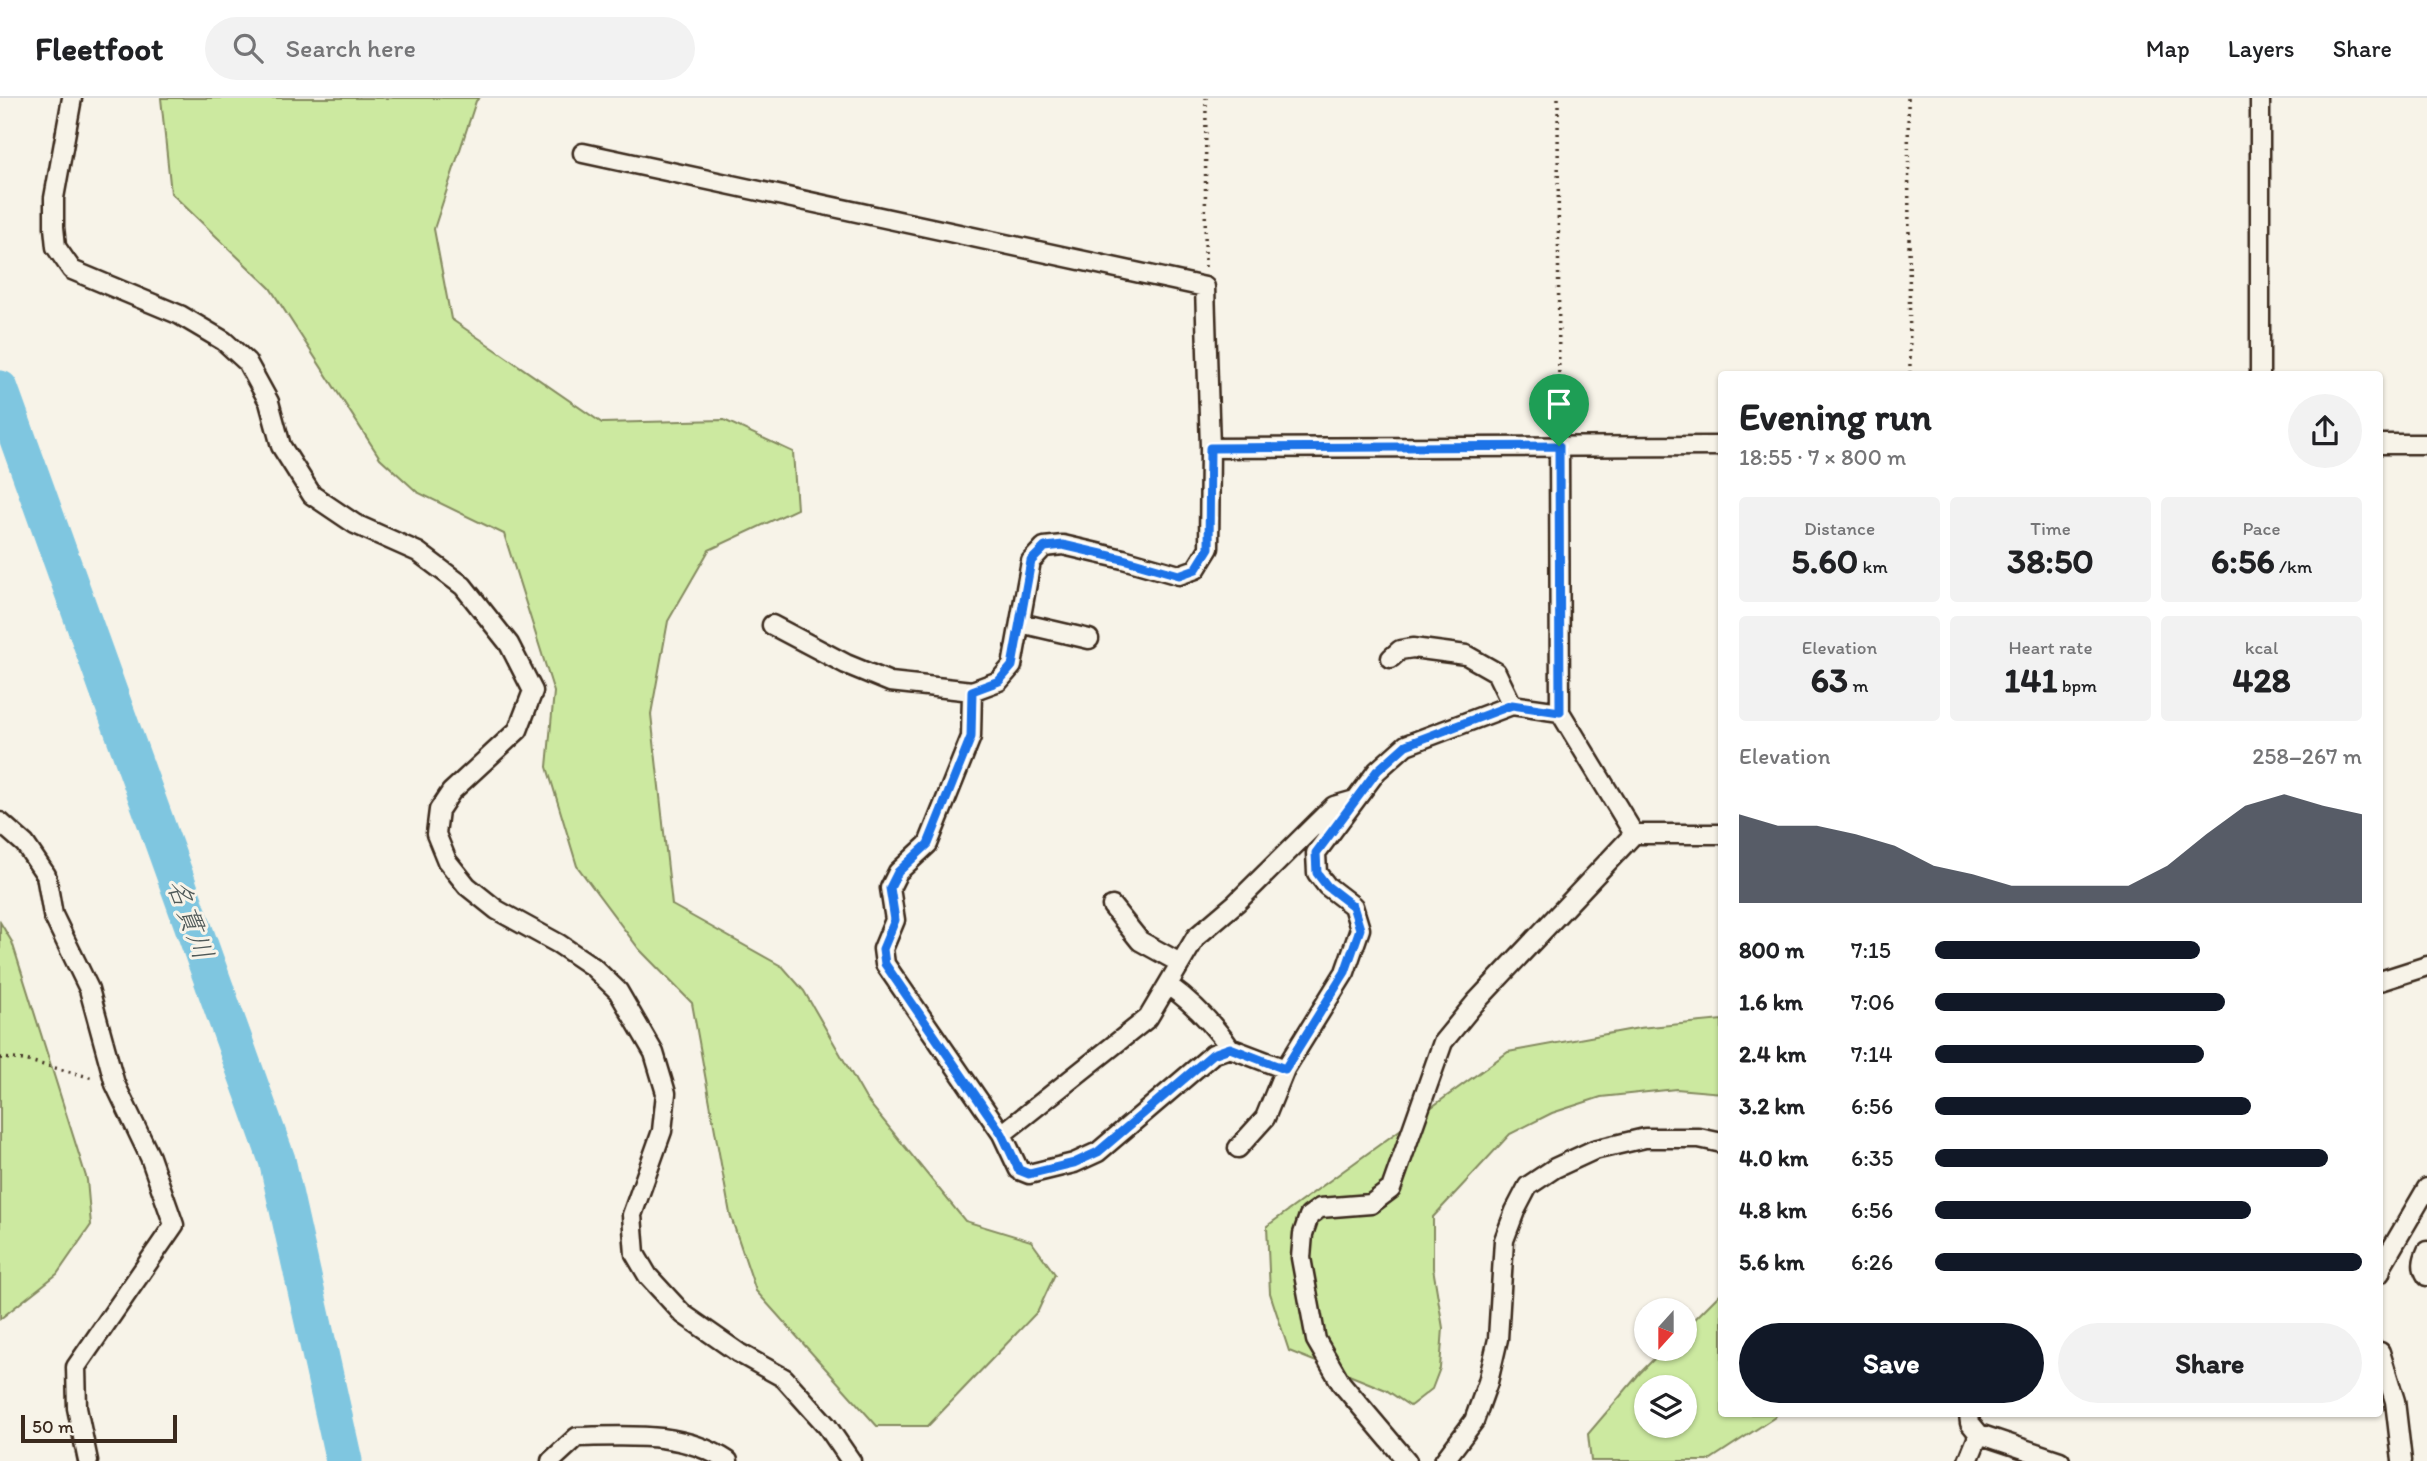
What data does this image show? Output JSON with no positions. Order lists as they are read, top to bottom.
{
  "water": ["名貫川"],
  "scale_bar": "50 m",
  "north": "bottom",
  "page": {
    "header": "Fleetfoot",
    "search": "Search here",
    "nav": ["Map", "Layers", "Share"],
    "heading": ["Evening run", "18:55 · 7 × 800 m"],
    "stats": [
      ["Distance", "5.60 km"],
      ["Time", "38:50"],
      ["Pace", "6:56 /km"],
      ["Elevation", "63 m"],
      ["Heart rate", "141 bpm"],
      ["kcal", "428"]
    ],
    "chart": ["Elevation", "258–267 m"],
    "list": [
      {
        "name": "800 m",
        "note": "7:15"
      },
      {
        "name": "1.6 km",
        "note": "7:06"
      },
      {
        "name": "2.4 km",
        "note": "7:14"
      },
      {
        "name": "3.2 km",
        "note": "6:56"
      },
      {
        "name": "4.0 km",
        "note": "6:35"
      },
      {
        "name": "4.8 km",
        "note": "6:56"
      },
      {
        "name": "5.6 km",
        "note": "6:26"
      }
    ],
    "buttons": ["Save", "Share"],
    "scale": "50 m"
  }
}
